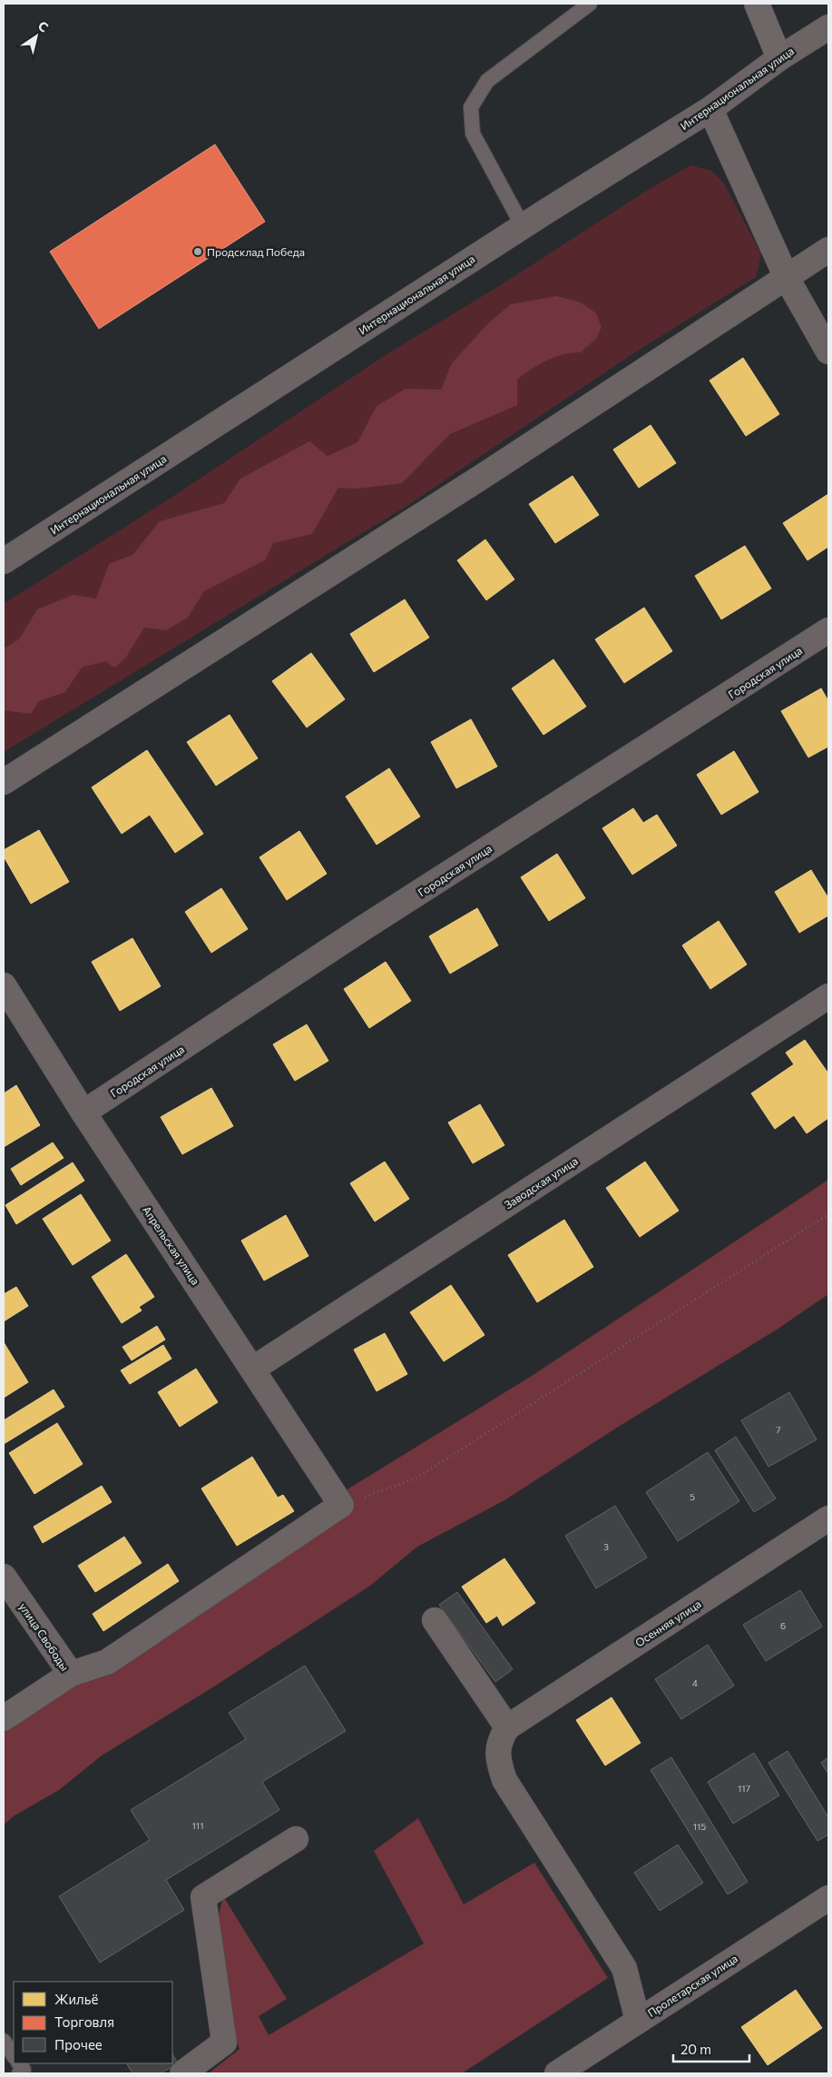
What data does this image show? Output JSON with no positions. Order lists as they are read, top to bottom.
{
  "streets": {
    "street": [
      "Интернациональная улица",
      "Городская улица",
      "Заводская улица",
      "Апрельская улица",
      "Осенняя улица",
      "улица Свободы",
      "Пролетарская улица"
    ]
  },
  "crossings": [
    ["Городская улица", "Апрельская улица"],
    ["Заводская улица", "Апрельская улица"]
  ],
  "places": ["Продсклад Победа"],
  "house_numbers": [
    "7",
    "5",
    "3",
    "6",
    "4",
    "117",
    "111",
    "115"
  ],
  "legend": ["Жильё", "Торговля", "Прочее"],
  "scale_bar": "20 m",
  "north": "top right"
}
